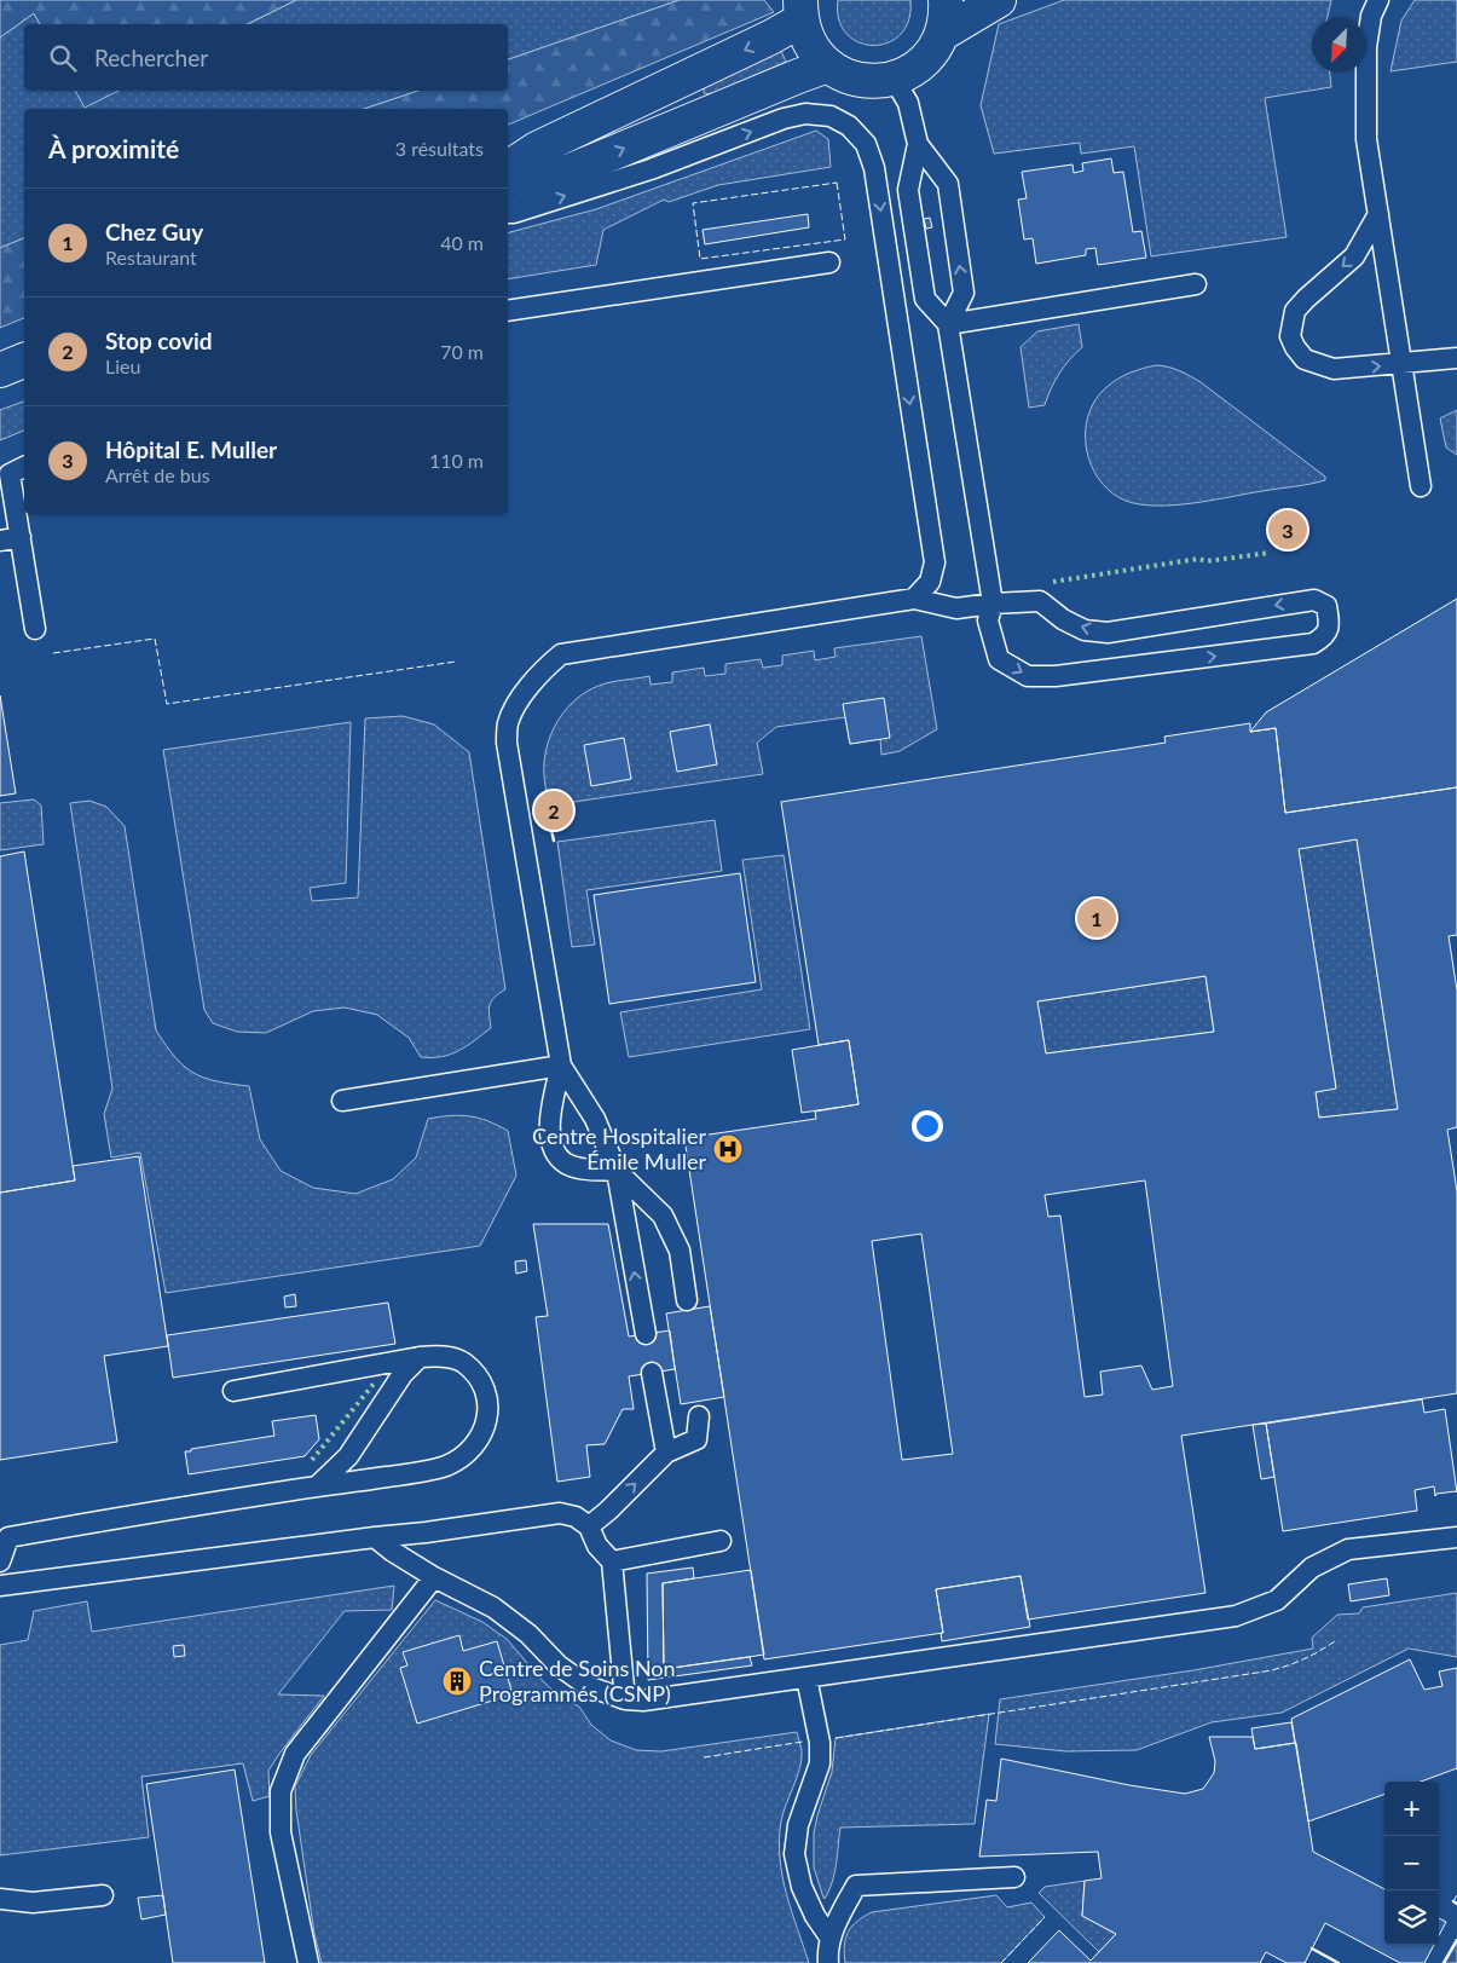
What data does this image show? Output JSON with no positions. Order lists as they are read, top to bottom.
{
  "places": {
    "hospital": ["Centre Hospitalier Émile Muller"],
    "building": ["Centre de Soins Non Programmés (CSNP)"]
  },
  "north": "bottom left",
  "page": {
    "search": "Rechercher",
    "heading": ["À proximité", "3 résultats"],
    "list": [
      {
        "mark": "1",
        "name": "Chez Guy",
        "note": "Restaurant",
        "value": "40 m"
      },
      {
        "mark": "2",
        "name": "Stop covid",
        "note": "Lieu",
        "value": "70 m"
      },
      {
        "mark": "3",
        "name": "Hôpital E. Muller",
        "note": "Arrêt de bus",
        "value": "110 m"
      }
    ],
    "pins": ["3", "2", "1"],
    "map_buttons": ["+", "−"]
  }
}
